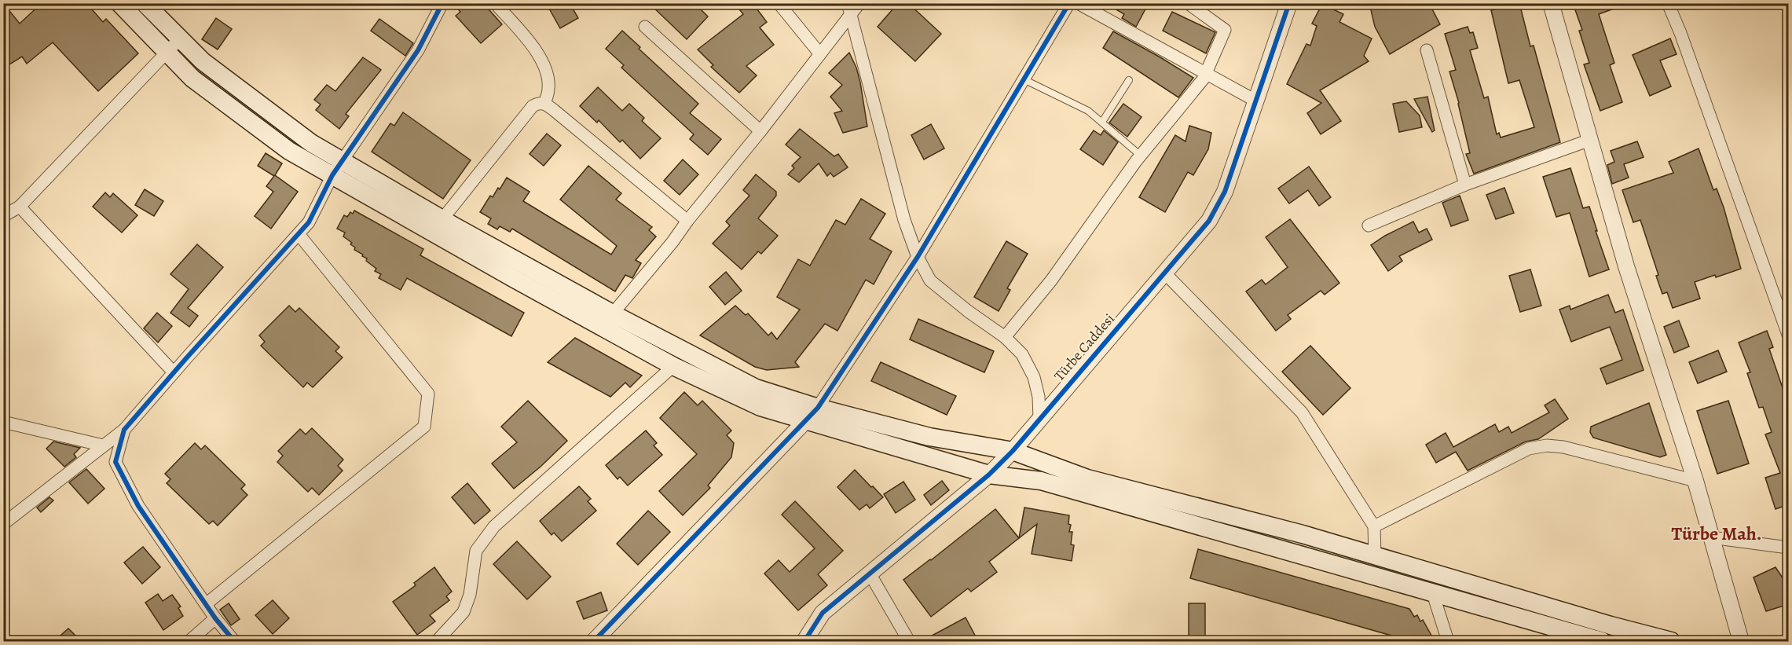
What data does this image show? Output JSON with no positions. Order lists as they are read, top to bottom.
{
  "streets": {
    "street": ["Türbe Caddesi"]
  },
  "districts": ["Türbe Mah."]
}
